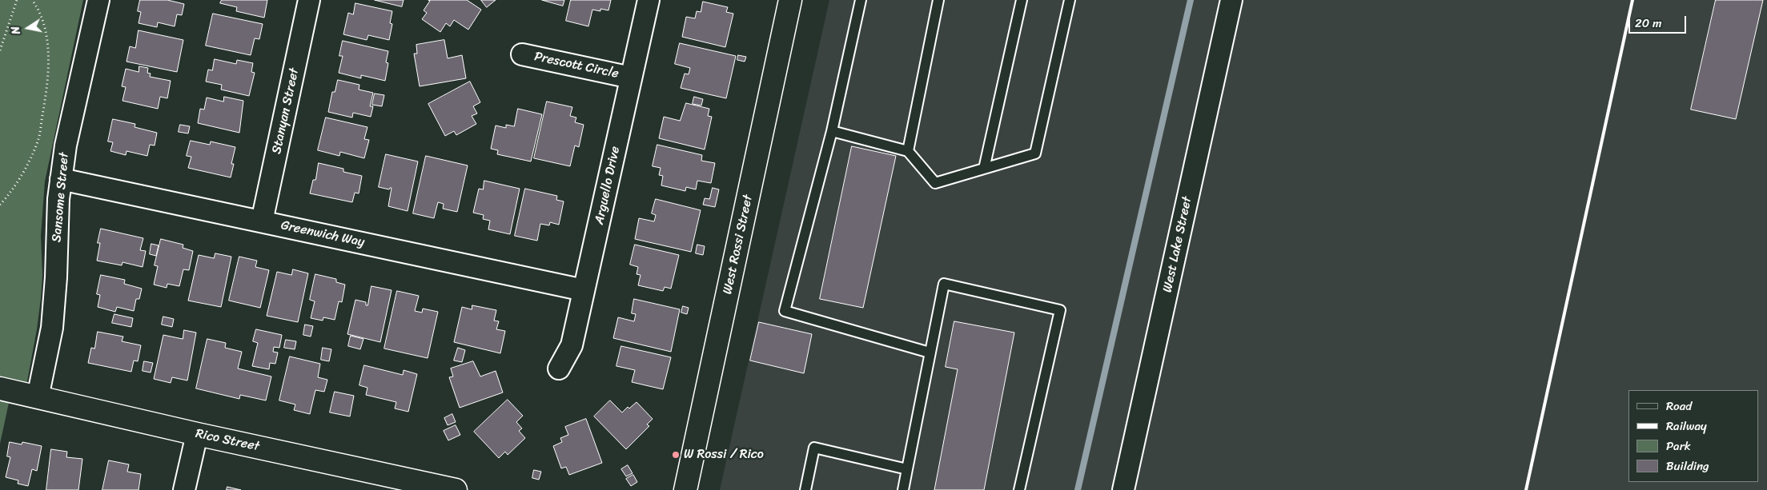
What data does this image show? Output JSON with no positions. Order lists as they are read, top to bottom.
{
  "streets": {
    "main road": ["West Rossi Street", "Rico Street"],
    "street": [
      "Prescott Circle",
      "Stanyan Street",
      "Arguello Drive",
      "Sansome Street",
      "Greenwich Way",
      "West Lake Street"
    ]
  },
  "crossings": [
    ["Prescott Circle", "Arguello Drive"],
    ["Stanyan Street", "Greenwich Way"],
    ["Arguello Drive", "Greenwich Way"],
    ["Sansome Street", "Greenwich Way"],
    ["Sansome Street", "Rico Street"]
  ],
  "places": ["W Rossi / Rico"],
  "legend": [
    "Road",
    "Railway",
    "Park",
    "Building"
  ],
  "scale_bar": "20 m",
  "north": "left"
}
